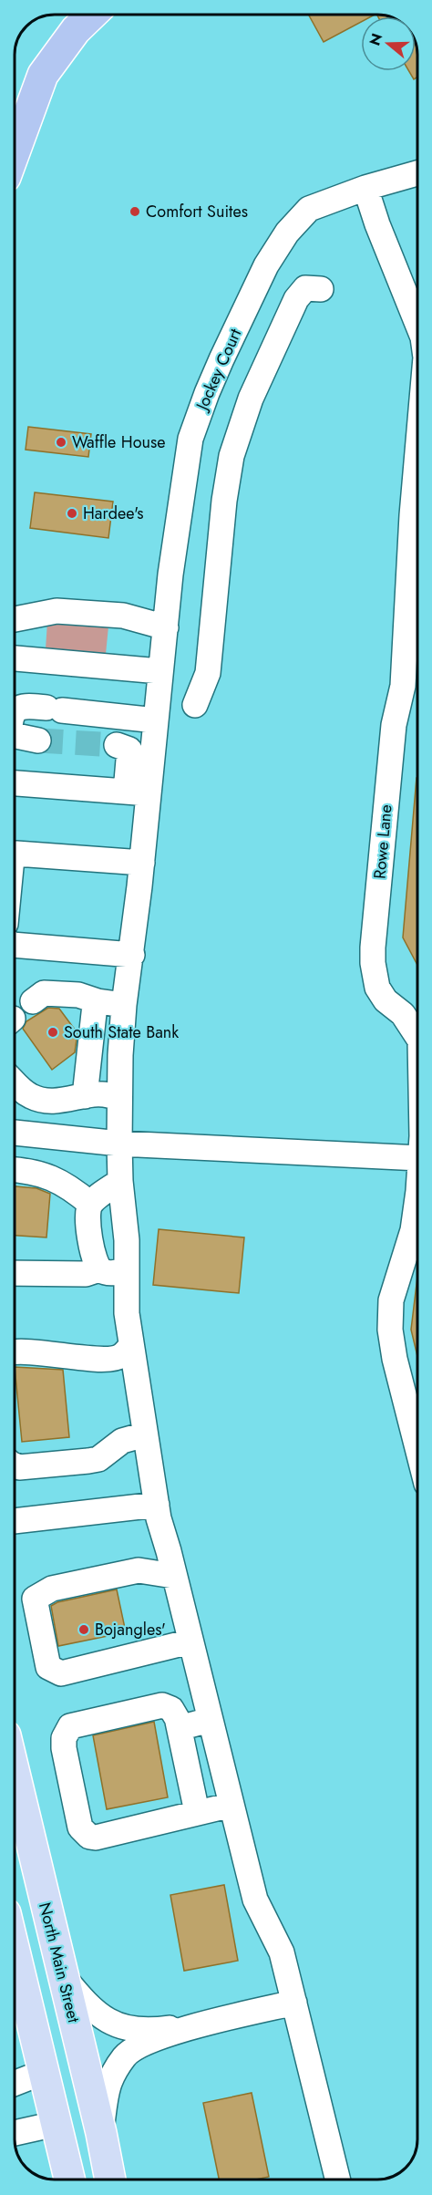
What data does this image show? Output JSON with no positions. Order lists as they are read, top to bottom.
{
  "streets": {
    "main road": ["North Main Street"],
    "street": ["Jockey Court", "Rowe Lane"]
  },
  "crossings": [
    ["Jockey Court", "Rowe Lane"]
  ],
  "places": [
    "Comfort Suites",
    "Waffle House",
    "Hardee's",
    "South State Bank",
    "Bojangles'"
  ],
  "north": "left"
}
